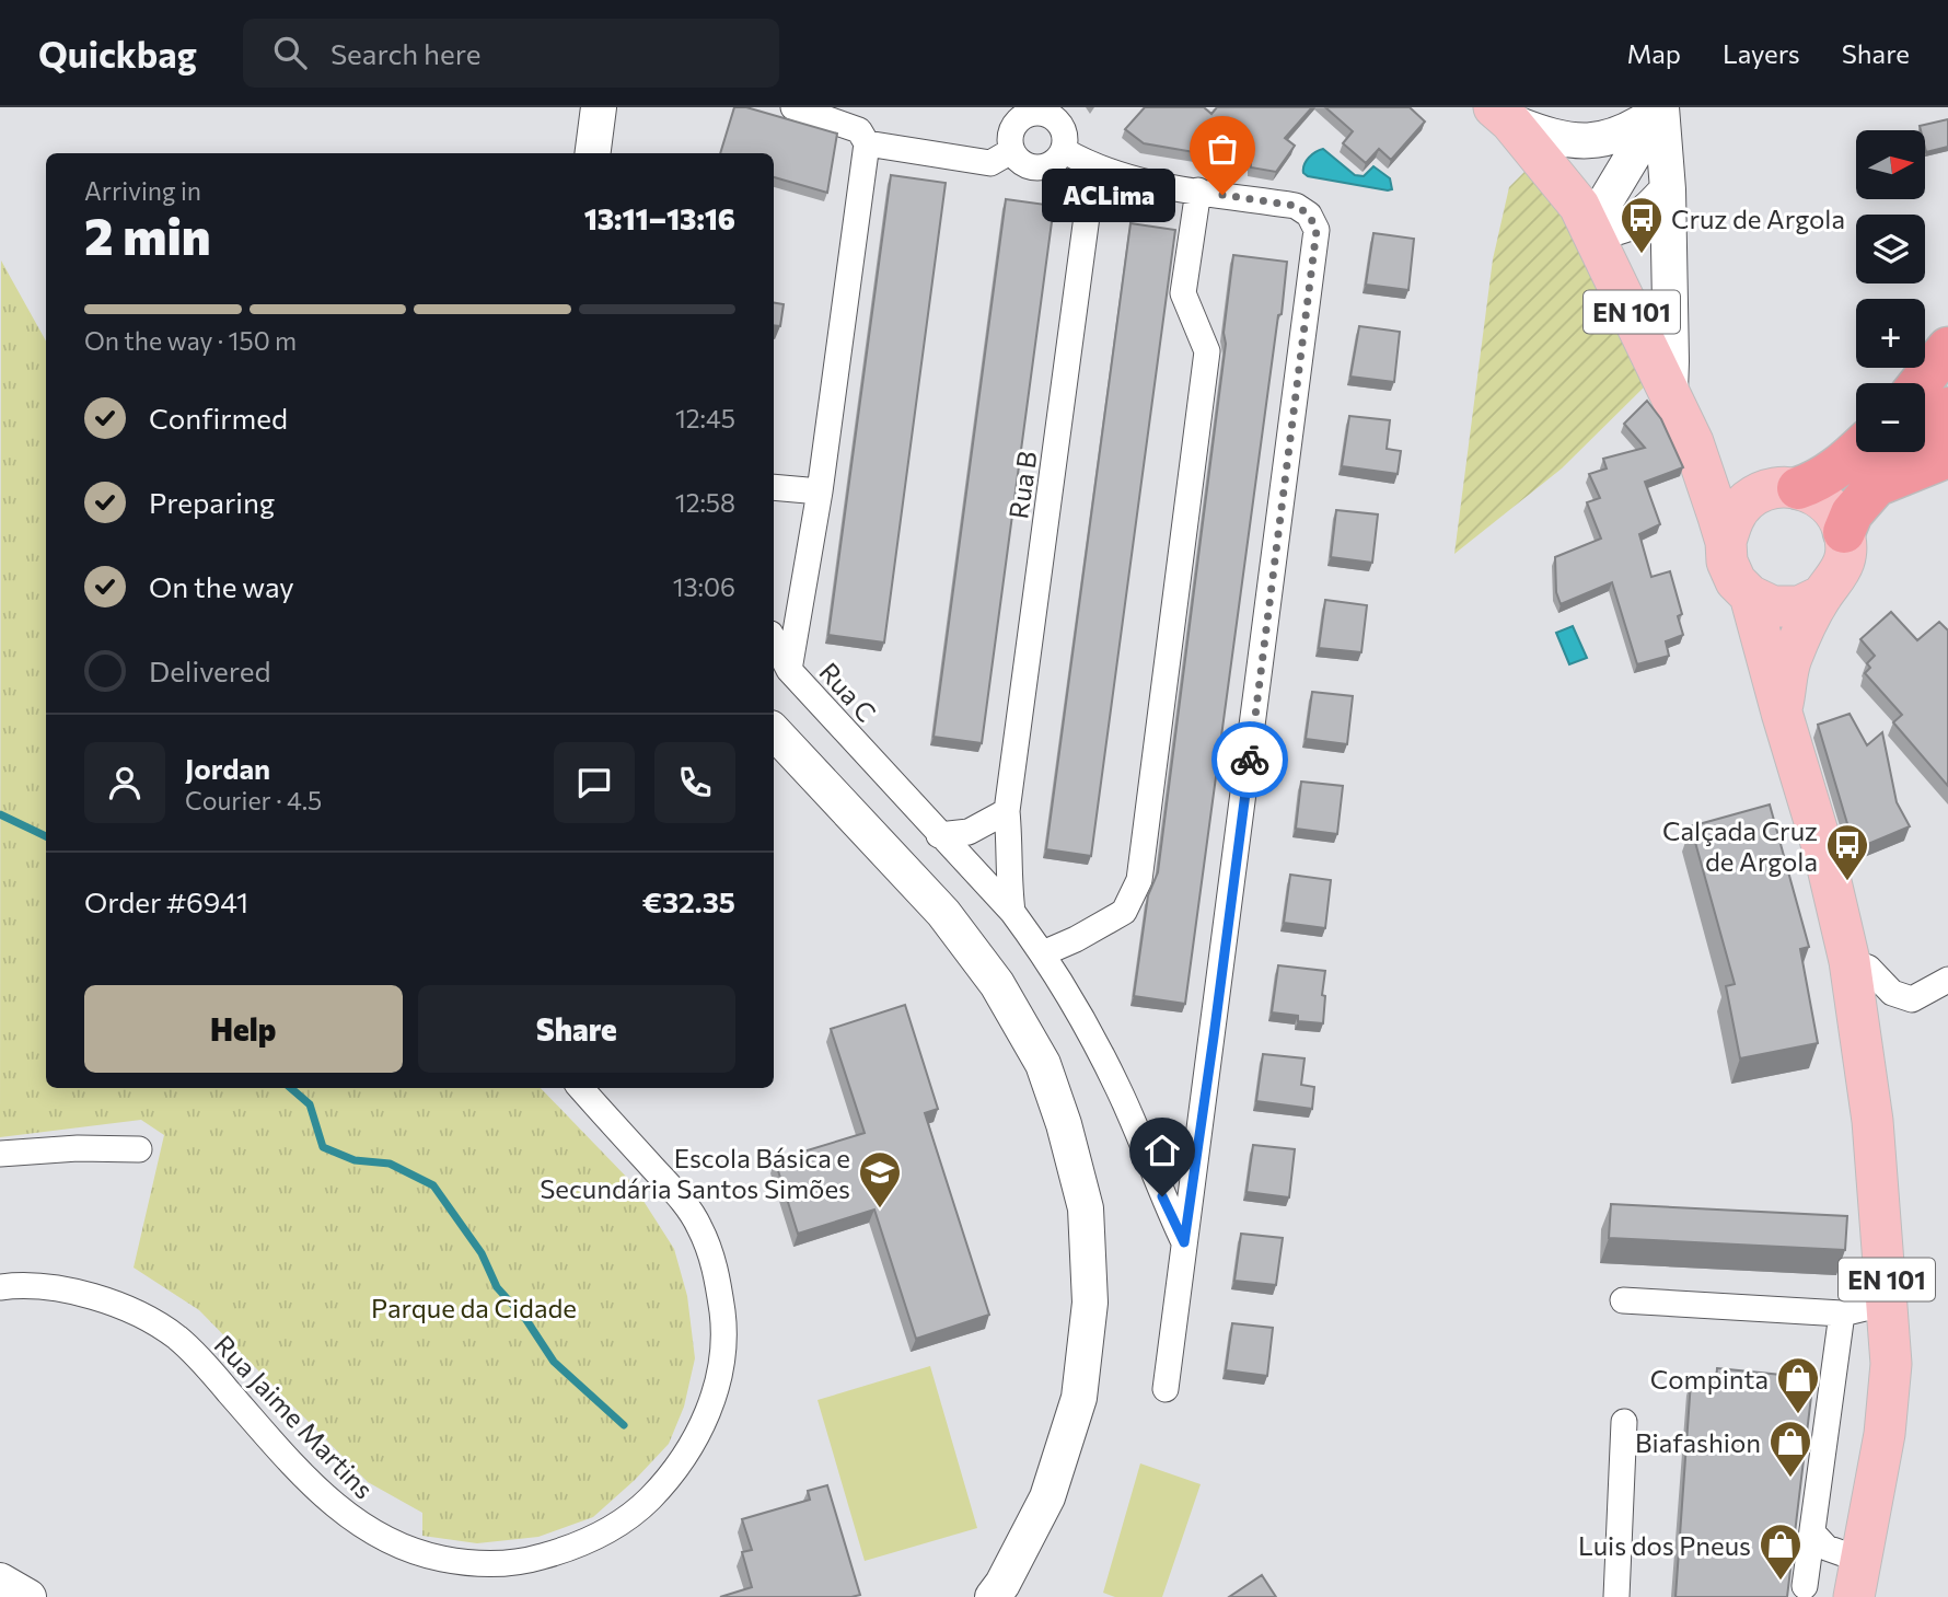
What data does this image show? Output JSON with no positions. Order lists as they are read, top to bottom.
{
  "streets": {
    "main road": ["EN 101"],
    "street": ["Rua B", "Rua C", "Rua Jaime Martins"]
  },
  "crossings": [
    ["Rua B", "Rua C"]
  ],
  "parks": ["Parque da Cidade"],
  "places": {
    "other": ["ACLima"],
    "bus stop": ["Cruz de Argola", "Calçada Cruz de Argola"],
    "school or university": ["Escola Básica e Secundária Santos Simões"],
    "shop": ["Compinta", "Biafashion", "Luis dos Pneus"]
  },
  "north": "right",
  "page": {
    "header": "Quickbag",
    "search": "Search here",
    "nav": ["Map", "Layers", "Share"],
    "map_buttons": ["+", "−"],
    "heading": ["2 min", "Arriving in", "13:11–13:16"],
    "panel": [
      "Jordan",
      "Courier · 4.5",
      "Order #6941",
      "€32.35"
    ],
    "bubble": "ACLima",
    "bar": "On the way · 150 m",
    "list": [
      ["Confirmed", "12:45"],
      ["Preparing", "12:58"],
      ["On the way", "13:06"],
      "Delivered"
    ],
    "buttons": ["Help", "Share"]
  }
}
